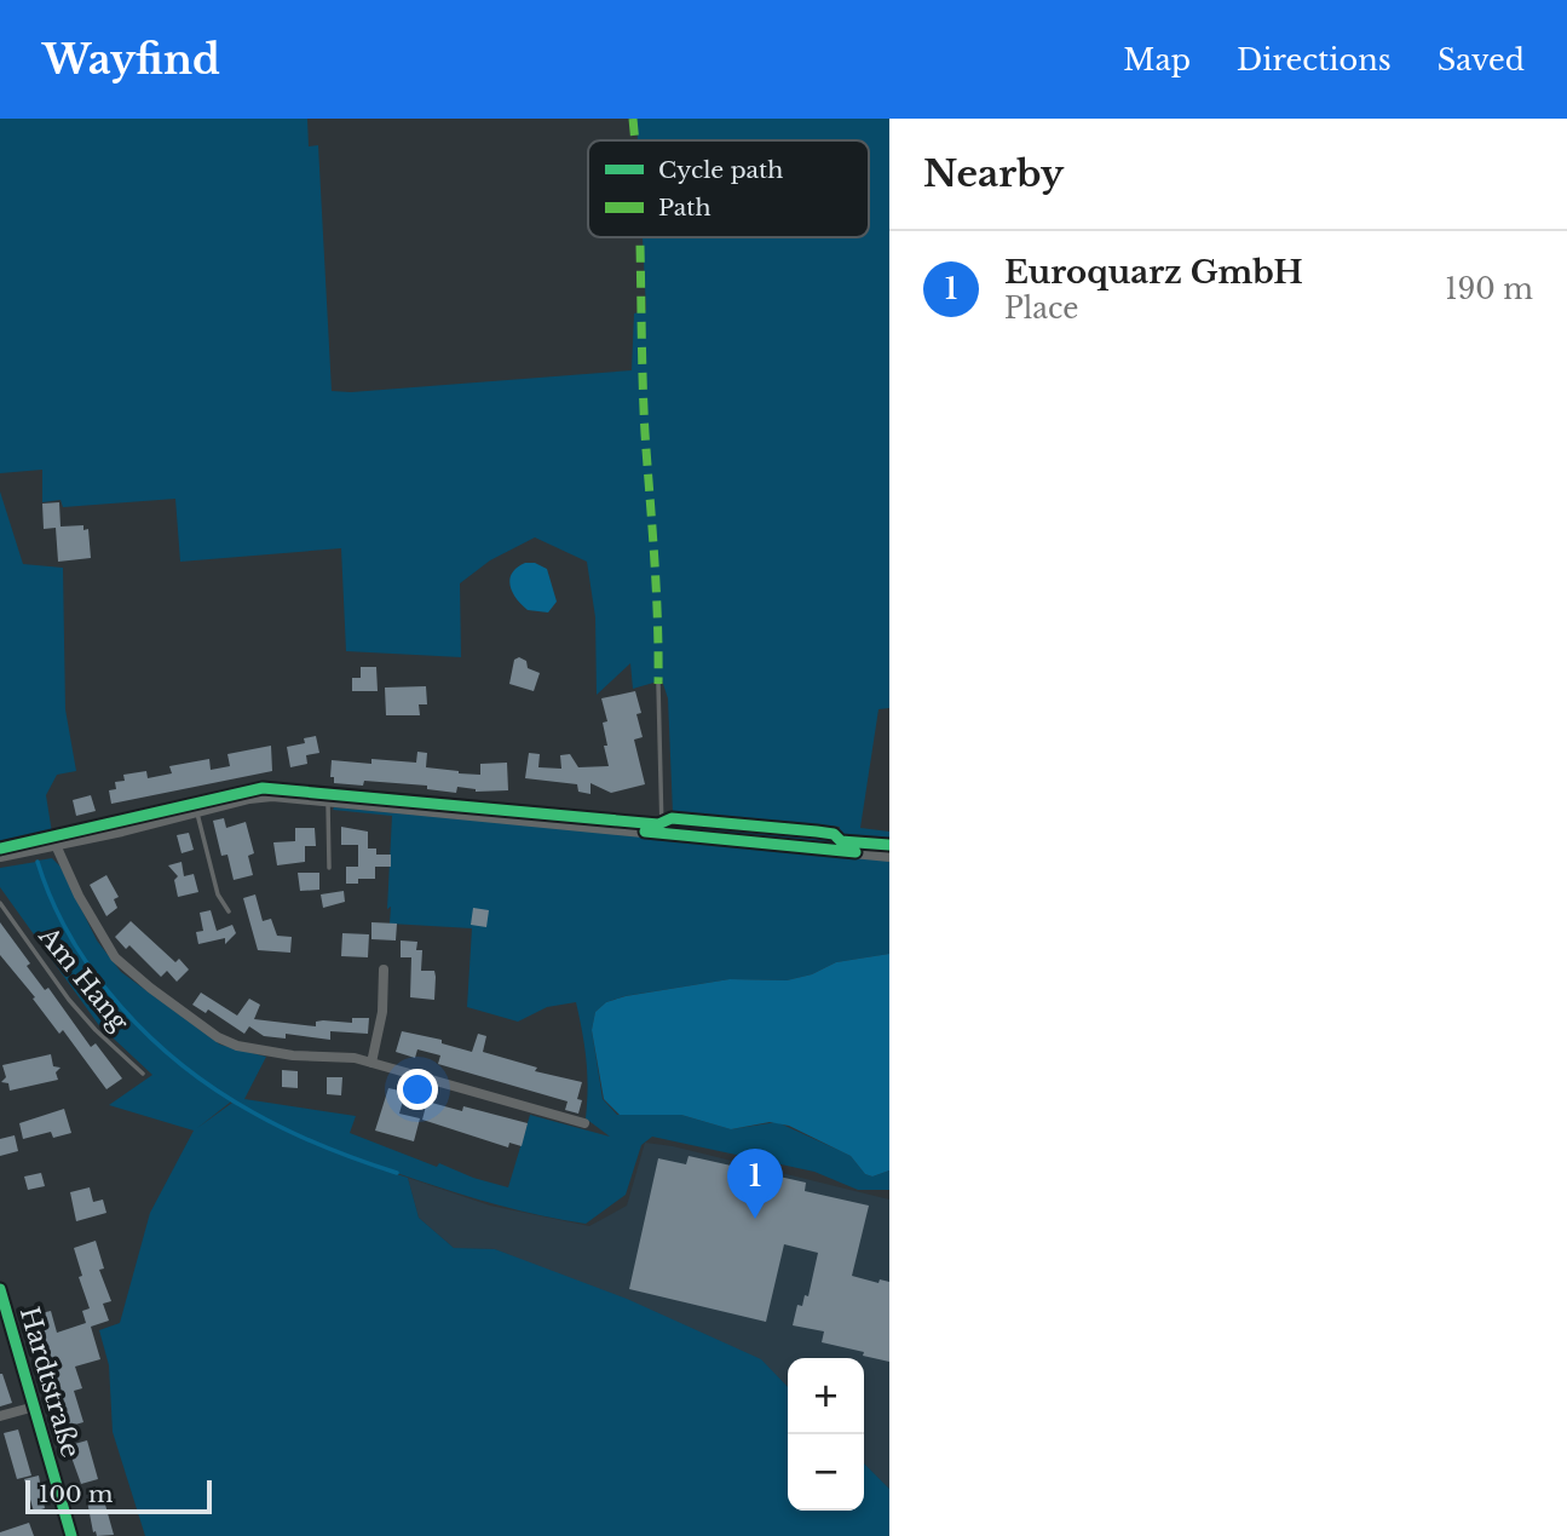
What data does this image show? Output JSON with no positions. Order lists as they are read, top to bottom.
{
  "streets": {
    "street": ["Hardtstraße"],
    "lane": ["Am Hang"]
  },
  "legend": ["Cycle path", "Path"],
  "scale_bar": "100 m",
  "page": {
    "header": "Wayfind",
    "nav": ["Map", "Directions", "Saved"],
    "heading": "Nearby",
    "list": [
      {
        "mark": "1",
        "name": "Euroquarz GmbH",
        "note": "Place",
        "value": "190 m"
      }
    ],
    "pins": "1",
    "map_buttons": ["+", "−"],
    "scale": "100 m"
  }
}
